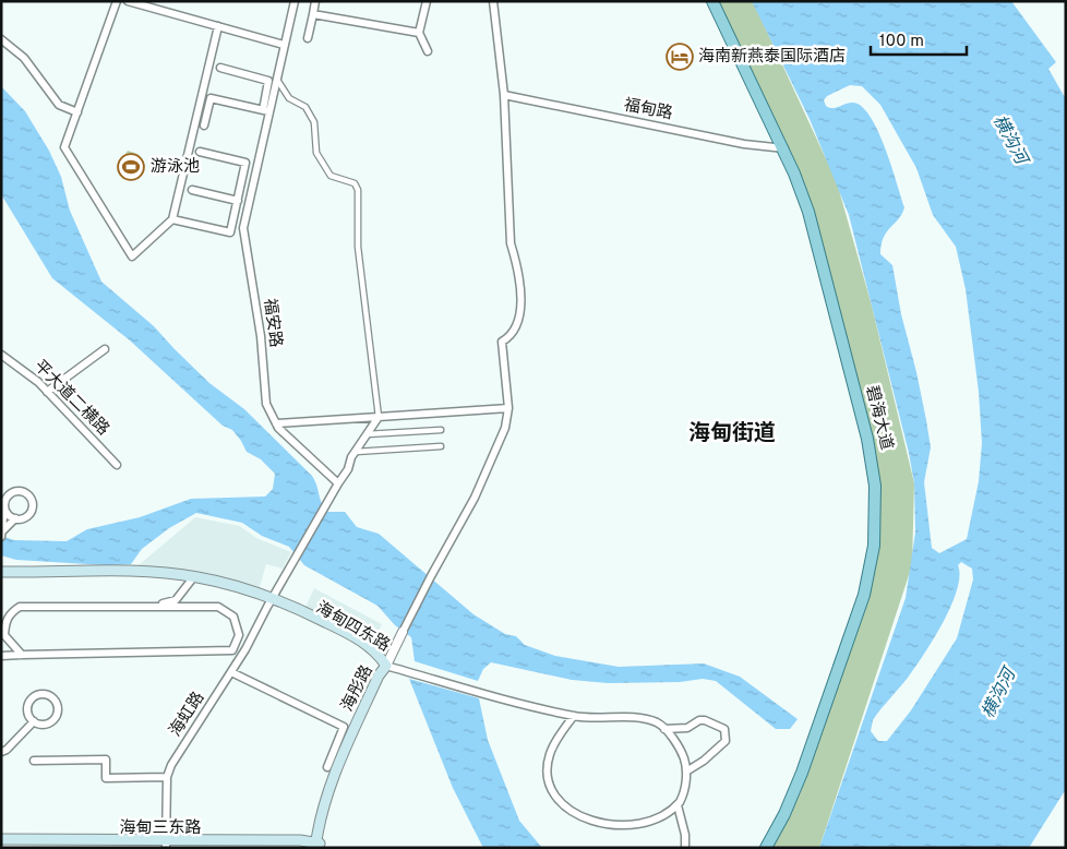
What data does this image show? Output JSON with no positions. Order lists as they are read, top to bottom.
{
  "streets": {
    "main road": ["碧海大道", "海甸四东路", "海彤路"],
    "street": [
      "福甸路",
      "福安路",
      "平大道二横路",
      "海虹路"
    ]
  },
  "crossings": [
    ["福甸路", "碧海大道"],
    ["海甸四东路", "海彤路"],
    ["海甸四东路", "海虹路"]
  ],
  "districts": ["海甸街道"],
  "water": ["横沟河"],
  "places": {
    "hotel": ["海南新燕泰国际酒店"],
    "sports": ["游泳池"]
  },
  "scale_bar": "100 m"
}
